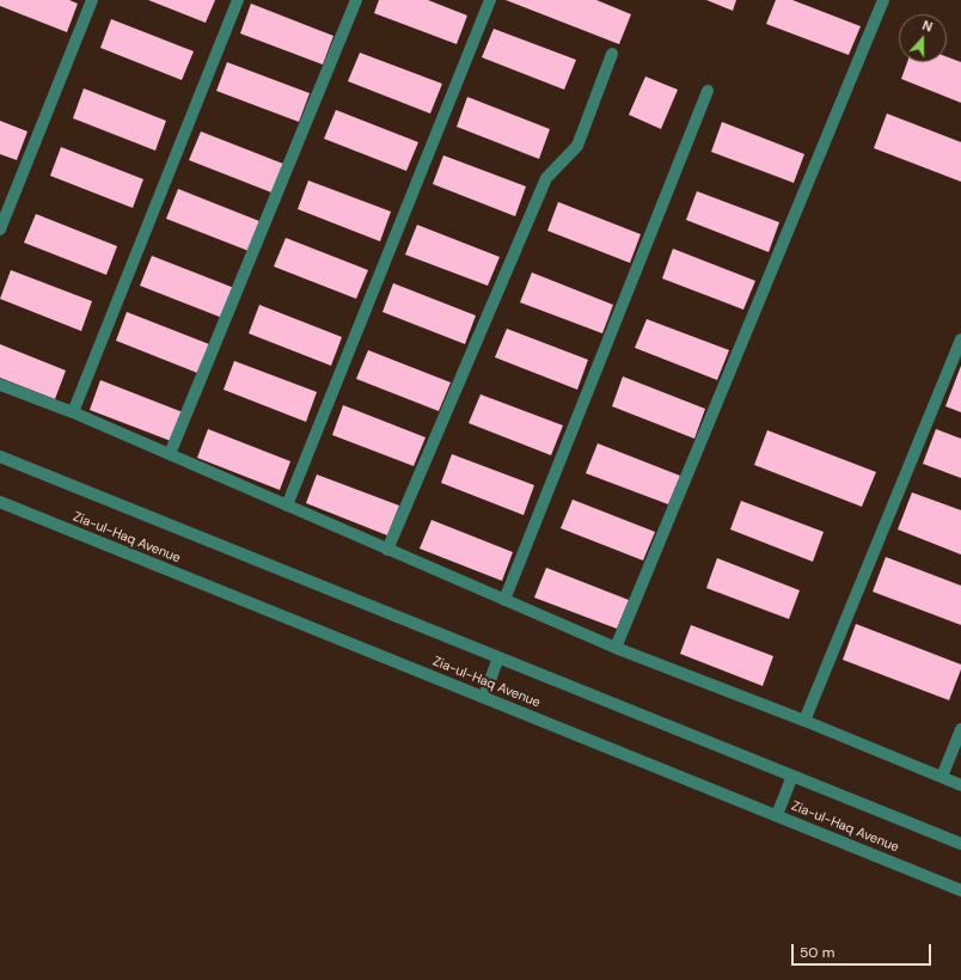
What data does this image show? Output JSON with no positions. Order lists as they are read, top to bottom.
{
  "streets": {
    "street": ["Zia-ul-Haq Avenue"]
  },
  "scale_bar": "50 m",
  "north": "top"
}
